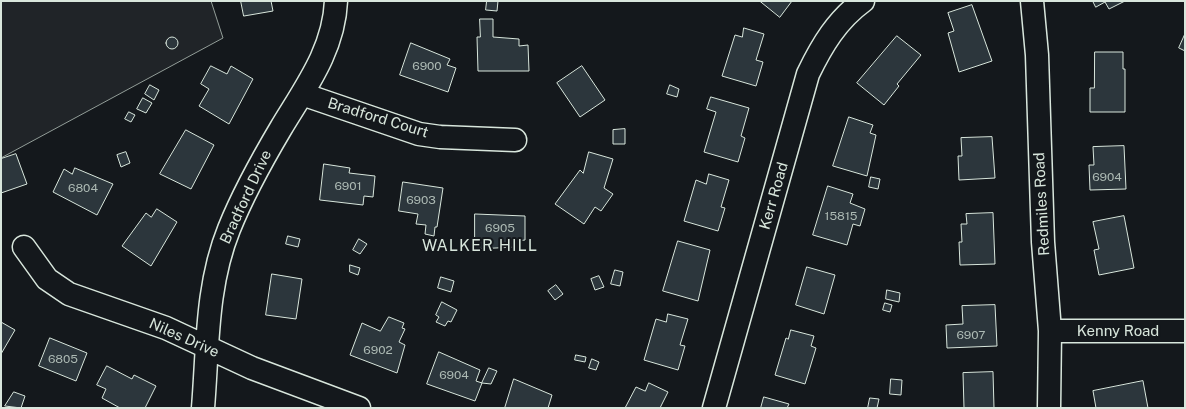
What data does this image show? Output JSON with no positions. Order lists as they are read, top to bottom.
{
  "streets": {
    "street": [
      "Bradford Court",
      "Kerr Road",
      "Bradford Drive",
      "Redmiles Road",
      "Kenny Road",
      "Niles Drive"
    ]
  },
  "crossings": [
    ["Bradford Court", "Bradford Drive"],
    ["Bradford Drive", "Niles Drive"],
    ["Redmiles Road", "Kenny Road"]
  ],
  "districts": ["WALKER HILL"],
  "house_numbers": [
    "6900",
    "6904",
    "6901",
    "6804",
    "6903",
    "15815",
    "6905",
    "6907",
    "6902",
    "6805",
    "6904"
  ]
}
